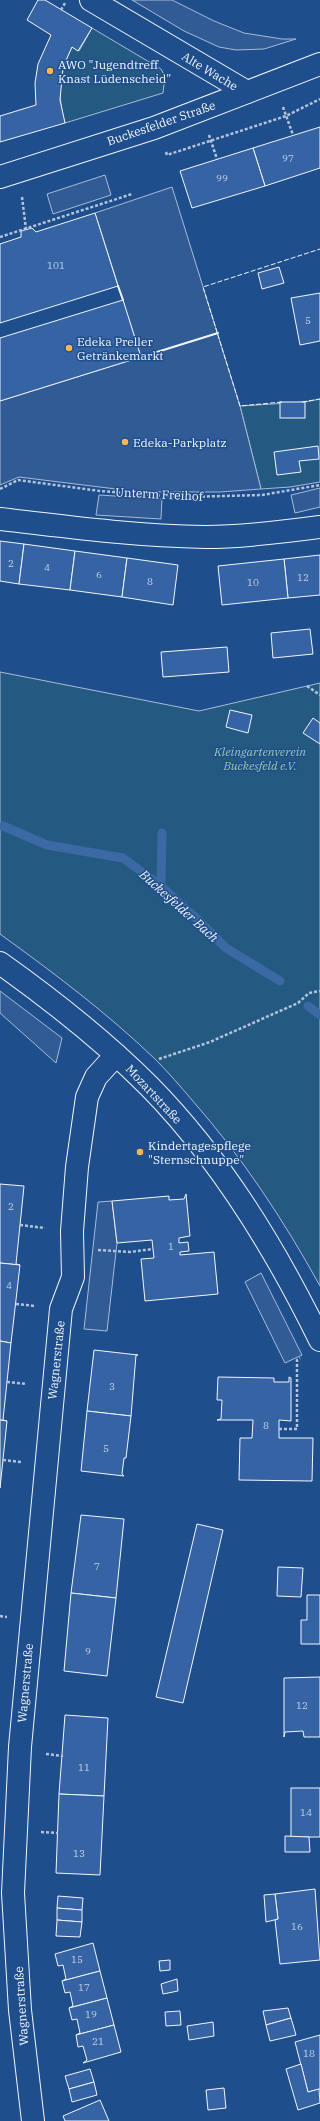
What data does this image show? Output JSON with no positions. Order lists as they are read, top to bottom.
{
  "streets": {
    "street": [
      "Alte Wache",
      "Buckesfelder Straße",
      "Mozartstraße",
      "Wagnerstraße"
    ],
    "path": ["Unterm Freihof"]
  },
  "crossings": [
    ["Alte Wache", "Buckesfelder Straße"],
    ["Mozartstraße", "Wagnerstraße"]
  ],
  "water": ["Buckesfelder Bach"],
  "parks": ["Kleingartenverein Buckesfeld e.V."],
  "places": [
    "AWO \"Jugendtreff Knast Lüdenscheid\"",
    "Edeka Preller Getränkemarkt",
    "Edeka-Parkplatz",
    "Kindertagespflege \"Sternschnuppe\""
  ],
  "house_numbers": [
    "97",
    "99",
    "101",
    "5",
    "2",
    "4",
    "6",
    "12",
    "8",
    "10",
    "2",
    "1",
    "4",
    "3",
    "8",
    "5",
    "7",
    "9",
    "12",
    "11",
    "14",
    "13",
    "16",
    "15",
    "17",
    "19",
    "21",
    "18"
  ]
}
